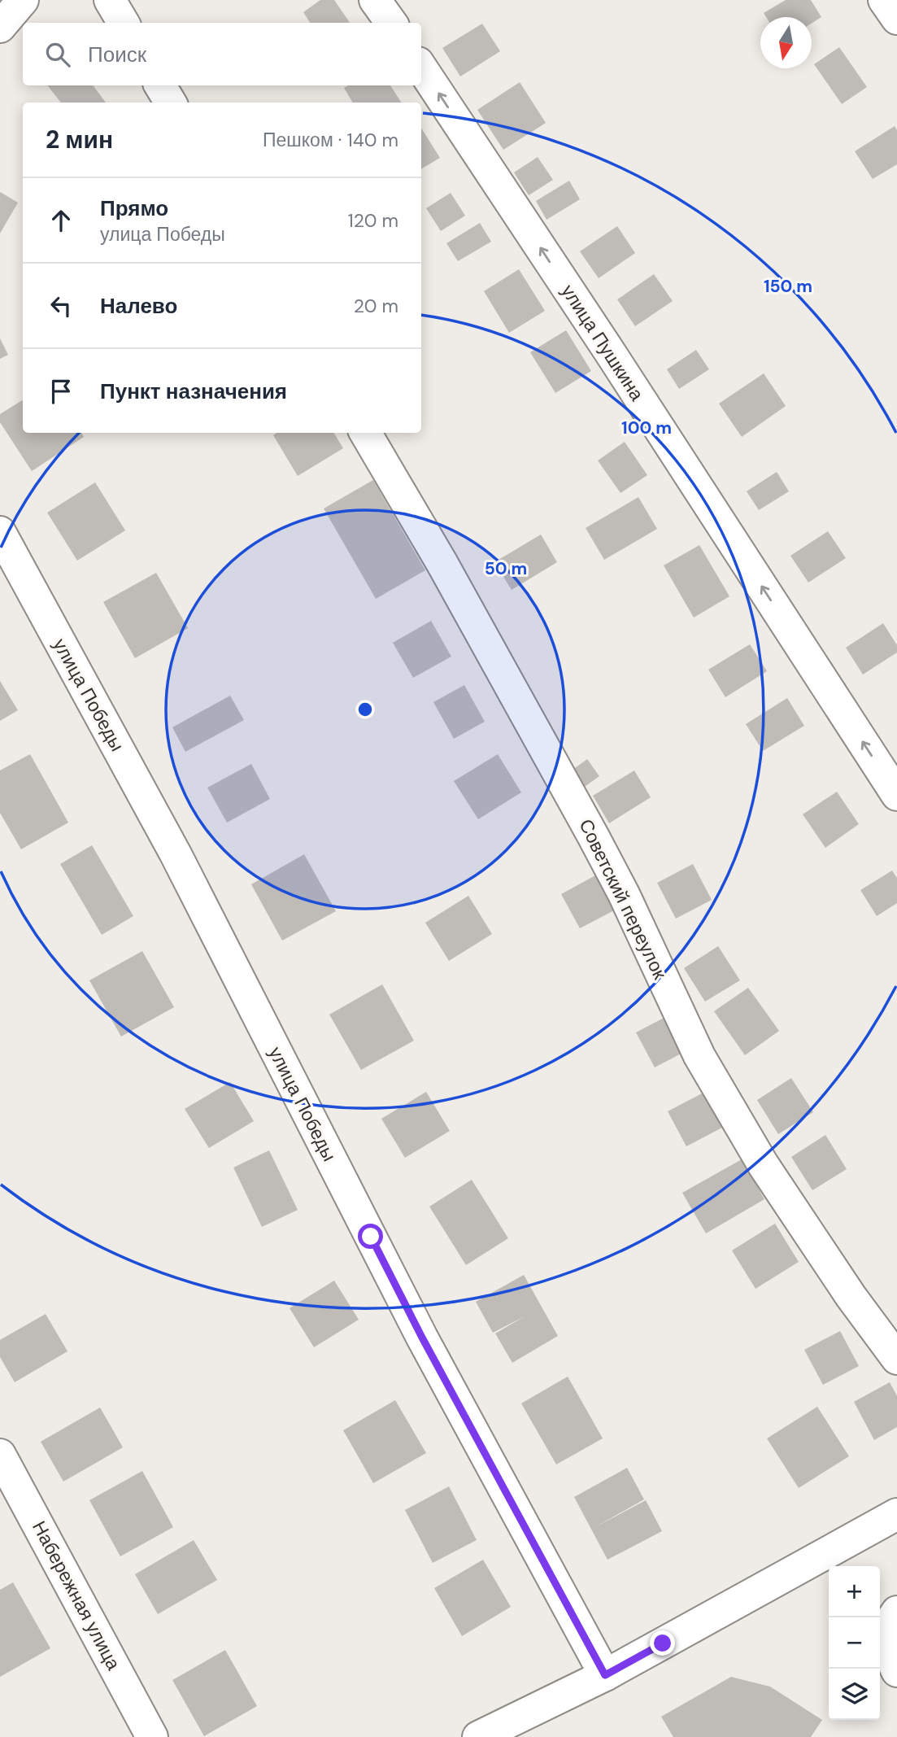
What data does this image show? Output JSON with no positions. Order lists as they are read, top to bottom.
{
  "streets": {
    "street": [
      "улица Пушкина",
      "улица Победы",
      "Советский переулок",
      "Набережная улица"
    ]
  },
  "one_way": ["улица Пушкина"],
  "north": "bottom",
  "page": {
    "search": "Поиск",
    "heading": ["2 мин", "Пешком · 140 m"],
    "list": [
      ["Прямо", "улица Победы", "120 m"],
      ["Налево", "20 m"],
      "Пункт назначения"
    ],
    "map_buttons": ["+", "−"]
  },
  "rings": ["150 m", "100 m", "50 m"]
}
